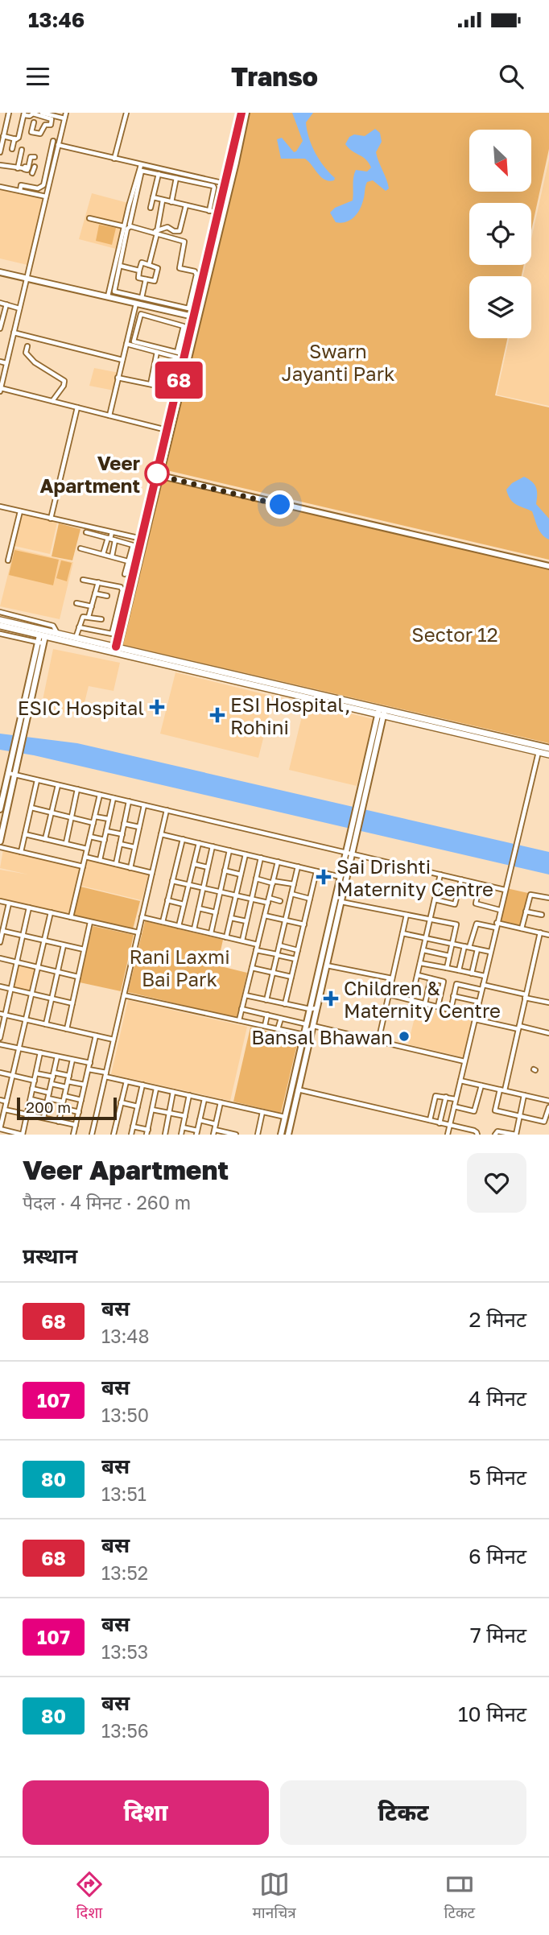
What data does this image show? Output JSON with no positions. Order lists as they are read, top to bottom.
{
  "parks": ["Swarn Jayanti Park", "Sector 12", "Rani Laxmi Bai Park"],
  "places": {
    "other": ["Veer Apartment", "Bansal Bhawan"],
    "health": [
      "ESIC Hospital",
      "ESI Hospital, Rohini",
      "Sai Drishti Maternity Centre",
      "Children & Maternity Centre"
    ]
  },
  "lines": ["bus line 68"],
  "scale_bar": "200 m",
  "north": "bottom right",
  "page": {
    "status": "13:46",
    "header": "Transo",
    "on_map": "68",
    "scale": "200 m",
    "heading": [
      ["Veer Apartment", "पैदल · 4 मिनट · 260 m"],
      "प्रस्थान"
    ],
    "list": [
      {
        "mark": "68",
        "name": "बस",
        "note": "13:48",
        "value": "2 मिनट"
      },
      {
        "mark": "107",
        "name": "बस",
        "note": "13:50",
        "value": "4 मिनट"
      },
      {
        "mark": "80",
        "name": "बस",
        "note": "13:51",
        "value": "5 मिनट"
      },
      {
        "mark": "68",
        "name": "बस",
        "note": "13:52",
        "value": "6 मिनट"
      },
      {
        "mark": "107",
        "name": "बस",
        "note": "13:53",
        "value": "7 मिनट"
      },
      {
        "mark": "80",
        "name": "बस",
        "note": "13:56",
        "value": "10 मिनट"
      }
    ],
    "buttons": ["दिशा", "टिकट"],
    "tabs": ["दिशा", "मानचित्र", "टिकट"]
  }
}
